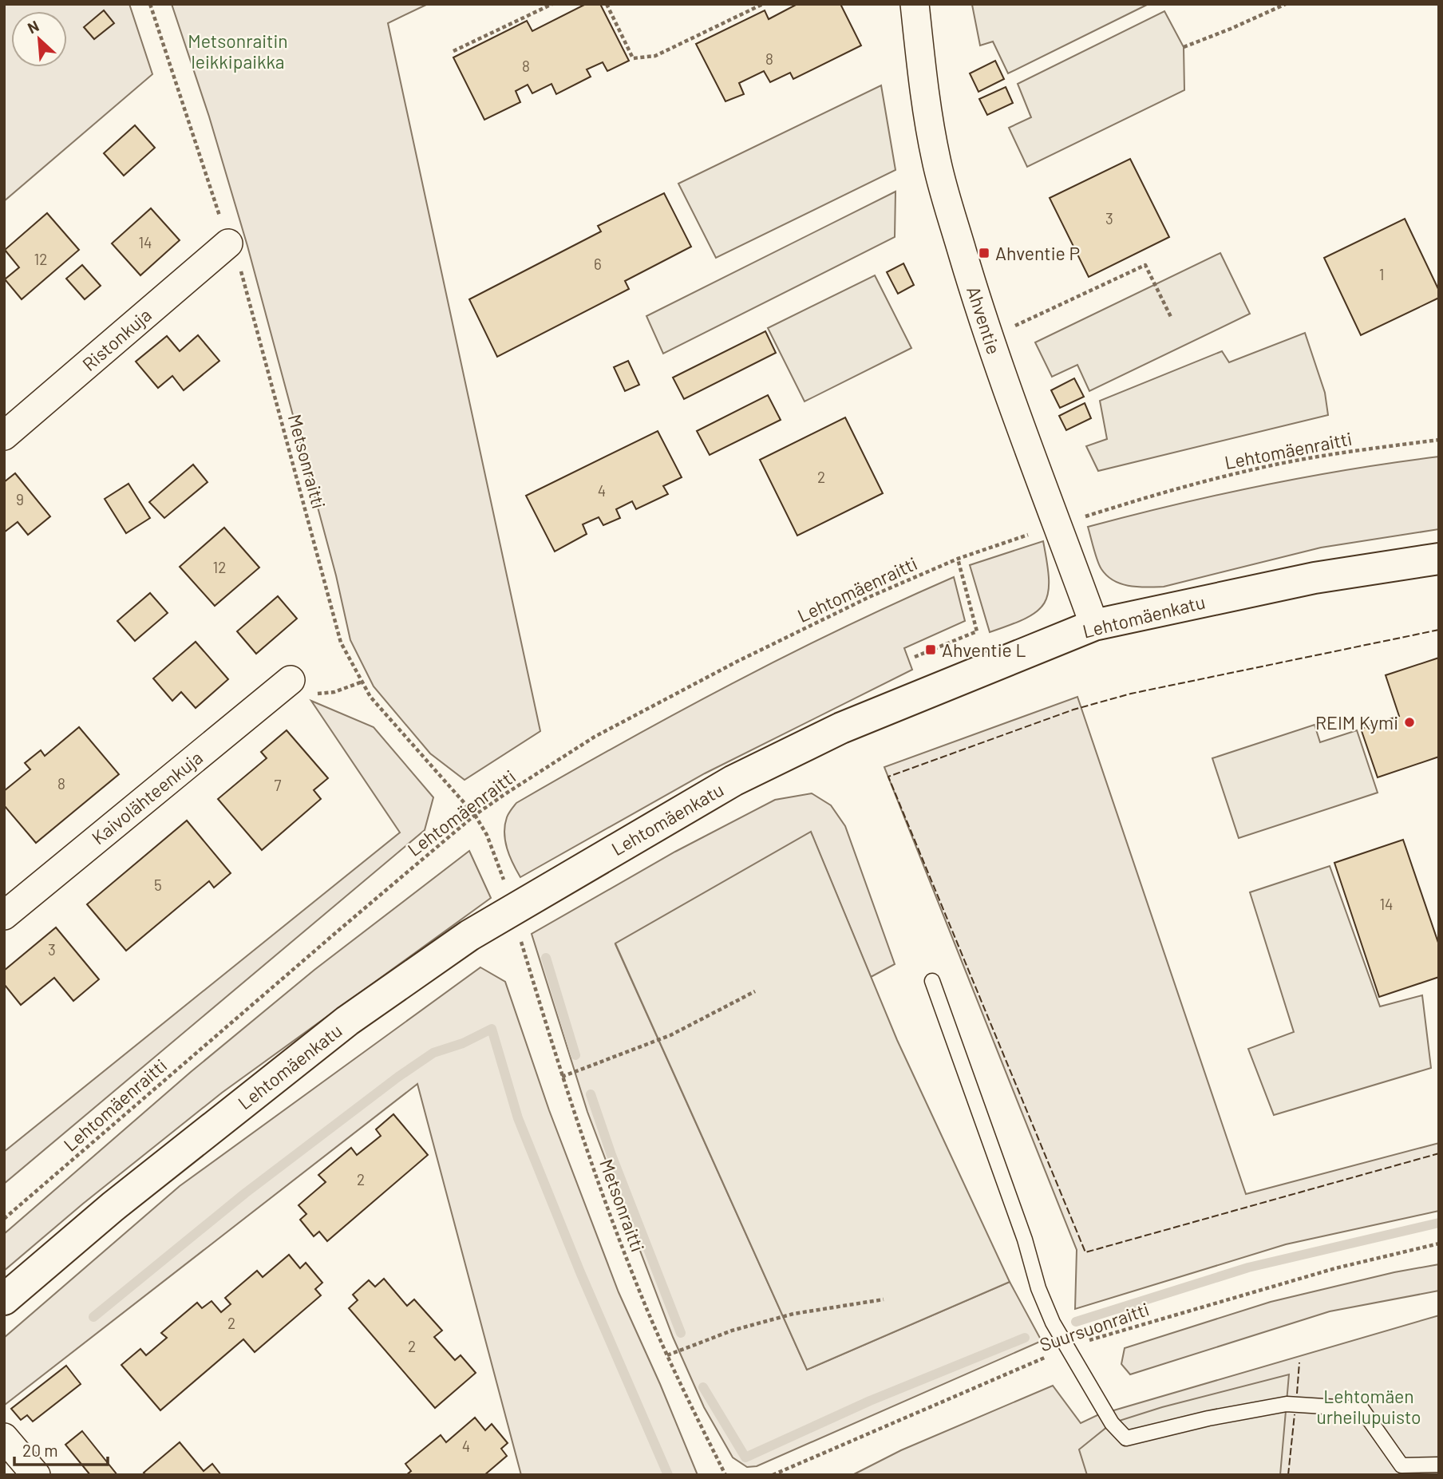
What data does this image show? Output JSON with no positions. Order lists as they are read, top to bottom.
{
  "streets": {
    "street": [
      "Ahventie",
      "Ristonkuja",
      "Lehtomäenkatu",
      "Kaivolähteenkuja"
    ],
    "path": ["Lehtomäenraitti", "Metsonraitti", "Suursuonraitti"]
  },
  "crossings": [
    ["Ahventie", "Lehtomäenkatu"],
    ["Ristonkuja", "Metsonraitti"],
    ["Lehtomäenraitti", "Metsonraitti"]
  ],
  "parks": ["Metsonraitin leikkipaikka", "Lehtomäen urheilupuisto"],
  "places": {
    "transit": ["Ahventie P", "Ahventie L"],
    "other": ["REIM Kymi"]
  },
  "house_numbers": [
    "8",
    "8",
    "3",
    "14",
    "12",
    "6",
    "1",
    "2",
    "4",
    "9",
    "12",
    "8",
    "7",
    "5",
    "14",
    "3",
    "2",
    "2",
    "2",
    "4"
  ],
  "scale_bar": "20 m",
  "north": "top left"
}
